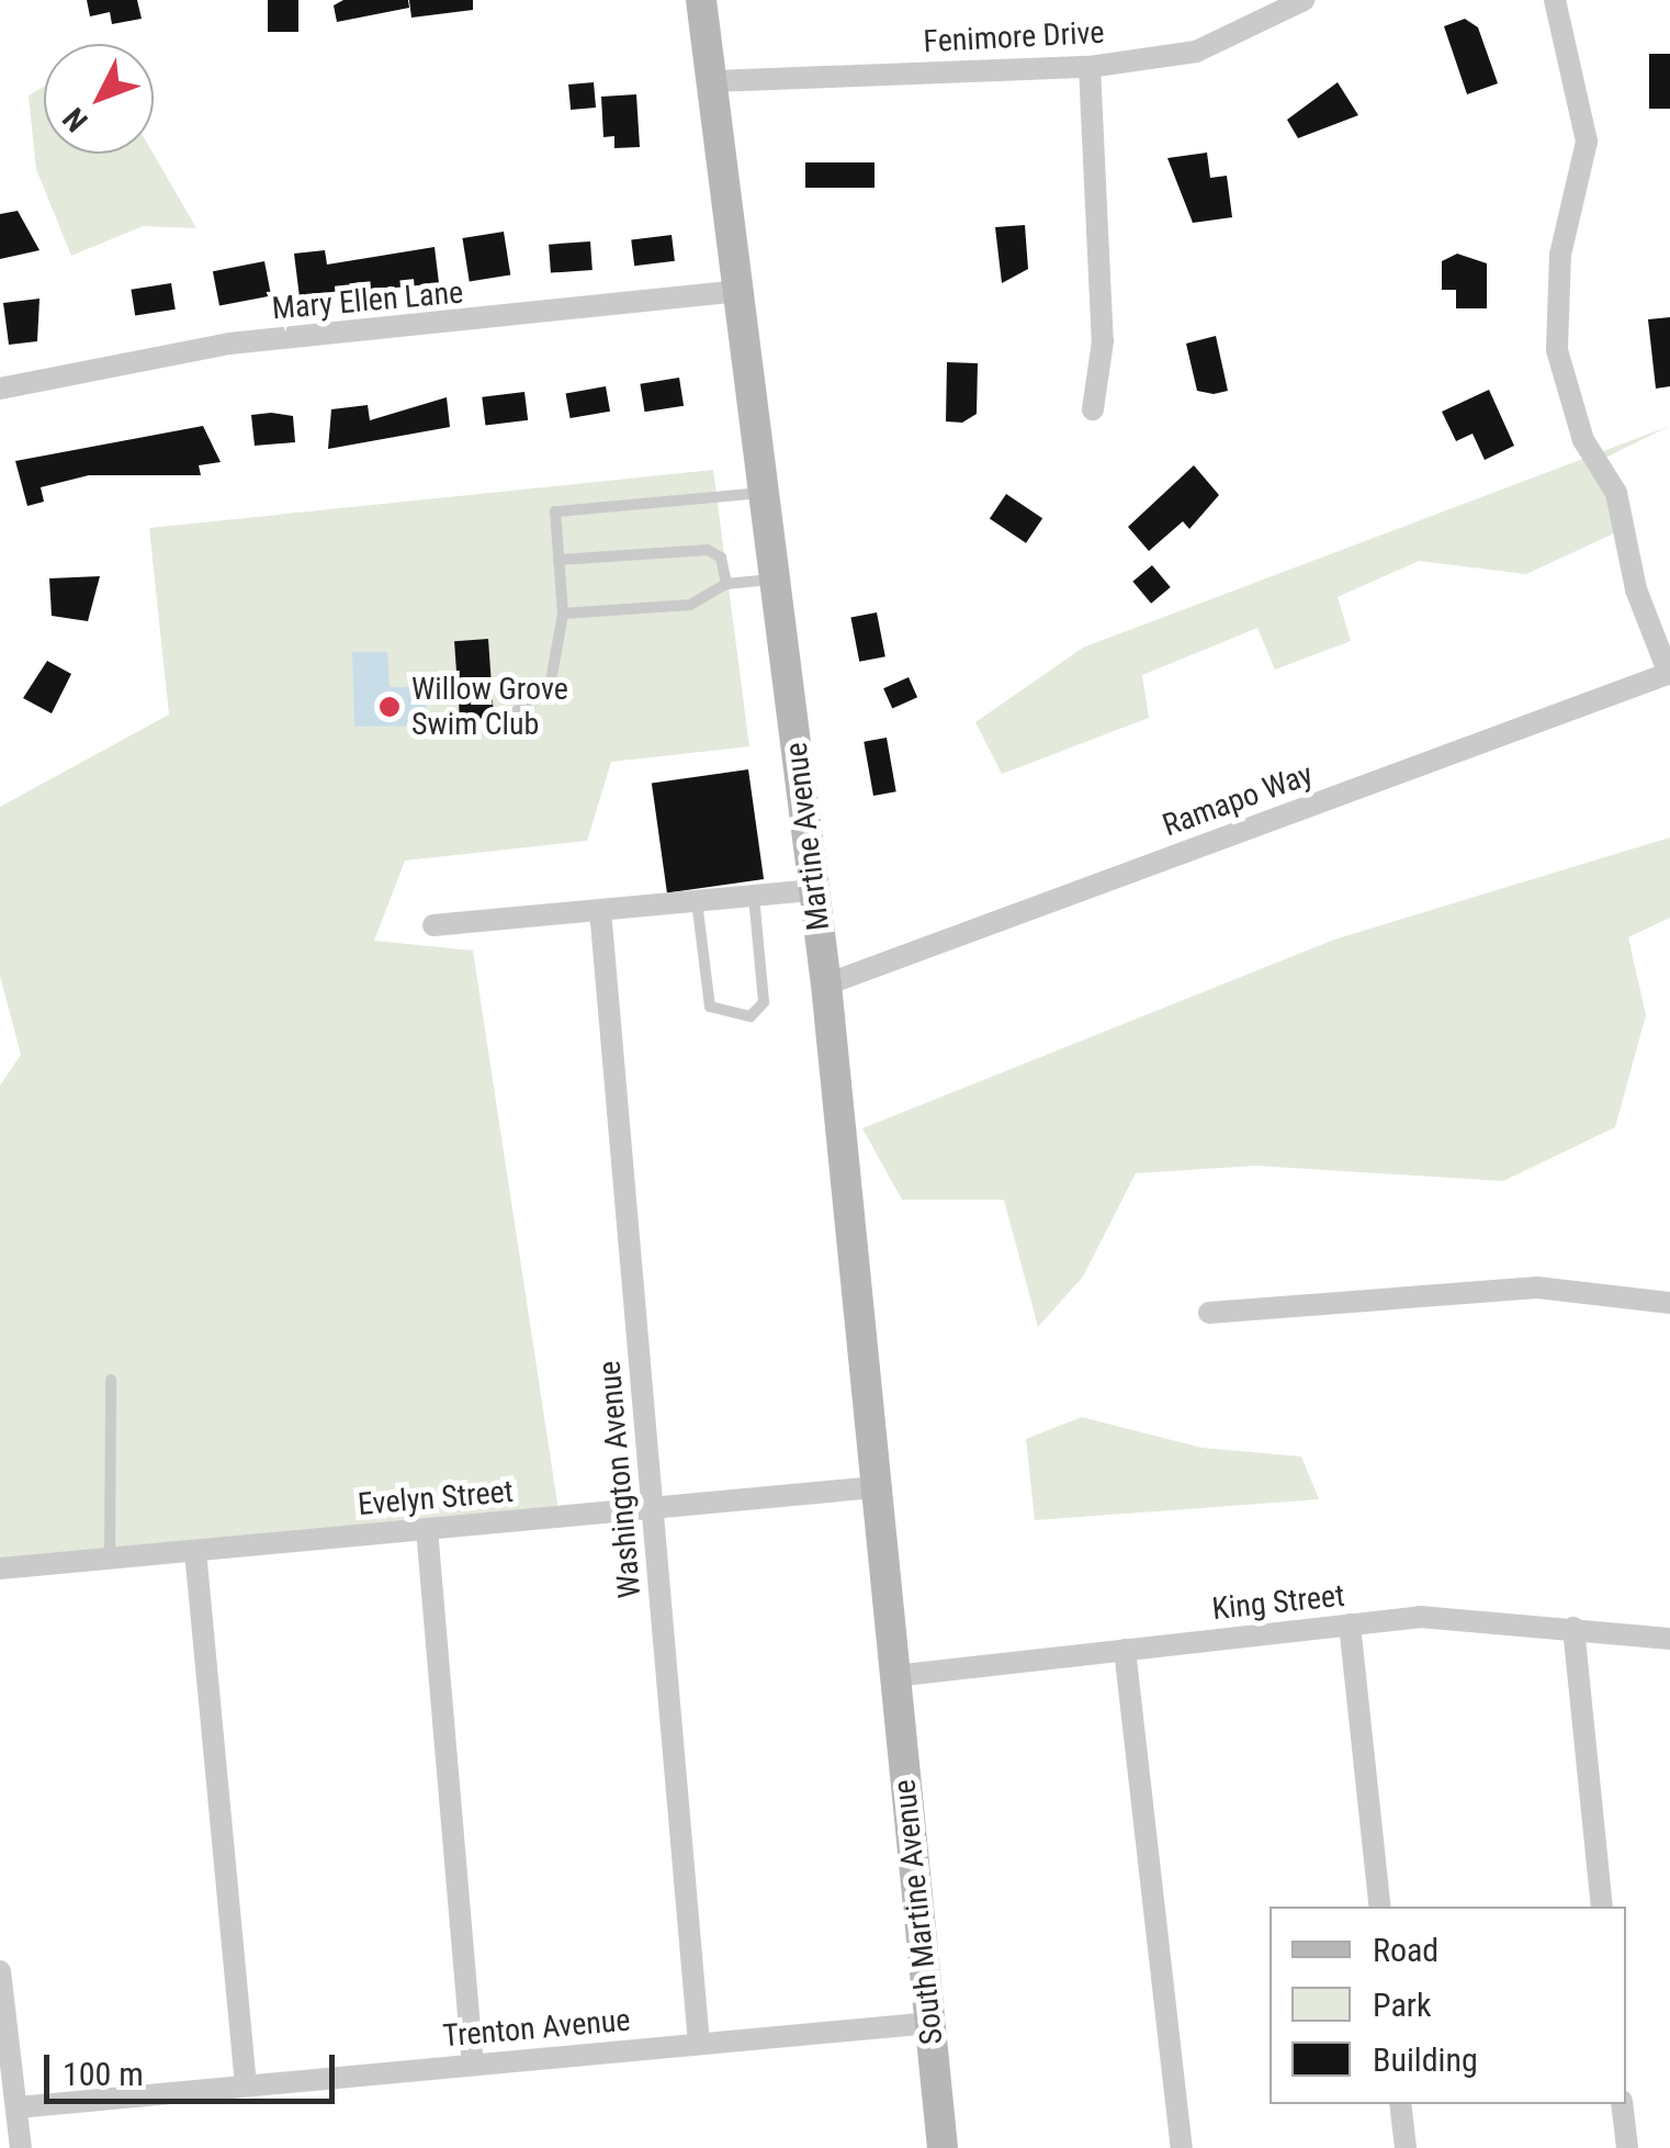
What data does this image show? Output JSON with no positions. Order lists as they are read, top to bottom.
{
  "streets": {
    "main road": ["Martine Avenue", "South Martine Avenue"],
    "street": [
      "Fenimore Drive",
      "Mary Ellen Lane",
      "Ramapo Way",
      "Washington Avenue",
      "Evelyn Street",
      "King Street",
      "Trenton Avenue"
    ]
  },
  "crossings": [
    ["Fenimore Drive", "Martine Avenue"],
    ["Mary Ellen Lane", "Martine Avenue"],
    ["Ramapo Way", "Martine Avenue"],
    ["Martine Avenue", "Evelyn Street"],
    ["Martine Avenue", "King Street"],
    ["Martine Avenue", "South Martine Avenue"],
    ["Washington Avenue", "Evelyn Street"],
    ["Washington Avenue", "Trenton Avenue"],
    ["King Street", "South Martine Avenue"],
    ["South Martine Avenue", "Trenton Avenue"]
  ],
  "places": ["Willow Grove Swim Club"],
  "legend": ["Road", "Park", "Building"],
  "scale_bar": "100 m",
  "north": "bottom left"
}
